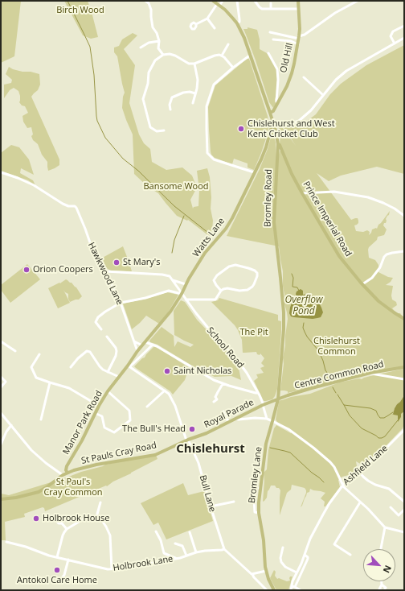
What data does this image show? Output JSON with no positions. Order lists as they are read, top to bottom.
{
  "streets": {
    "main road": [
      "Old Hill",
      "Bromley Road",
      "Prince Imperial Road",
      "Watts Lane",
      "Centre Common Road",
      "Royal Parade",
      "Manor Park Road",
      "St Pauls Cray Road",
      "Bromley Lane"
    ],
    "street": [
      "Hawkwood Lane",
      "School Road",
      "Ashfield Lane",
      "Bull Lane",
      "Holbrook Lane"
    ]
  },
  "crossings": [
    ["Old Hill", "Bromley Road"],
    ["Bromley Road", "Prince Imperial Road"],
    ["Bromley Road", "Watts Lane"],
    ["Bromley Road", "Centre Common Road"],
    ["Bromley Road", "Royal Parade"],
    ["Bromley Road", "Bromley Lane"],
    ["Watts Lane", "Hawkwood Lane"],
    ["Watts Lane", "School Road"],
    ["Watts Lane", "Manor Park Road"],
    ["School Road", "Royal Parade"],
    ["Centre Common Road", "Royal Parade"],
    ["Centre Common Road", "Bromley Lane"],
    ["Royal Parade", "St Pauls Cray Road"],
    ["Royal Parade", "Bromley Lane"],
    ["Royal Parade", "Bull Lane"],
    ["Manor Park Road", "St Pauls Cray Road"],
    ["St Pauls Cray Road", "Bull Lane"],
    ["Bull Lane", "Holbrook Lane"]
  ],
  "districts": ["Chislehurst"],
  "water": ["Overflow Pond"],
  "parks": [
    "Birch Wood",
    "Bansome Wood",
    "The Pit",
    "Chislehurst Common",
    "St Paul's Cray Common"
  ],
  "places": [
    "Chislehurst and West Kent Cricket Club",
    "St Mary's",
    "Orion Coopers",
    "Saint Nicholas",
    "The Bull's Head",
    "Holbrook House",
    "Antokol Care Home"
  ],
  "north": "bottom right"
}
